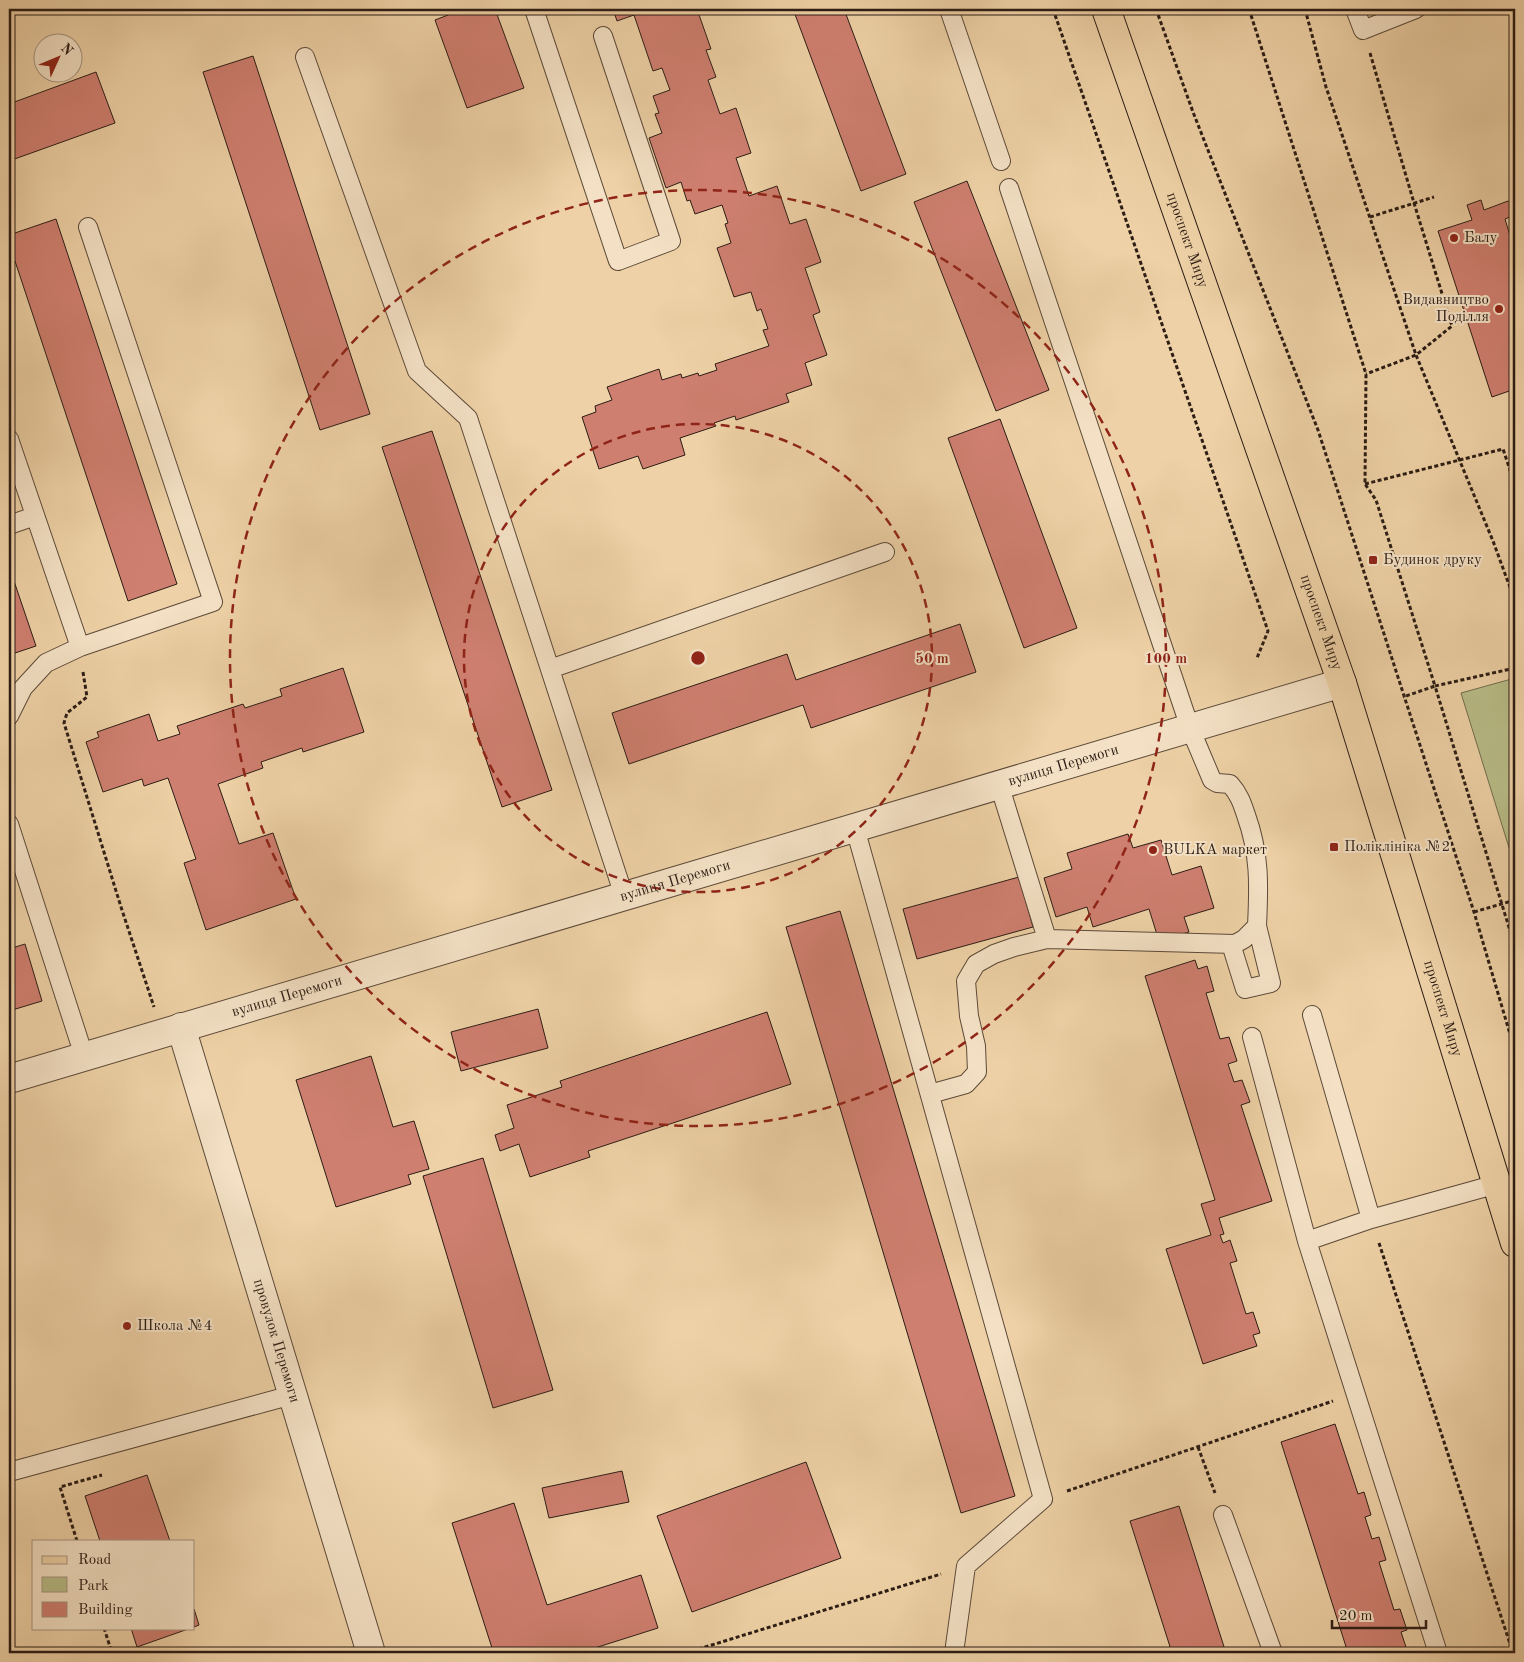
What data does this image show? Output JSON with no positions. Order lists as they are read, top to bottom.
{
  "streets": {
    "main road": ["проспект Миру"],
    "street": ["вулиця Перемоги", "провулок Перемоги"]
  },
  "crossings": [
    ["проспект Миру", "вулиця Перемоги"],
    ["вулиця Перемоги", "провулок Перемоги"]
  ],
  "places": {
    "other": [
      "Балу",
      "Видавництво Поділля",
      "BULKA маркет",
      "Школа №4"
    ],
    "transit": ["Будинок друку", "Поліклініка №2"]
  },
  "legend": ["Road", "Park", "Building"],
  "scale_bar": "20 m",
  "north": "top right",
  "rings": ["50 m", "100 m"]
}
